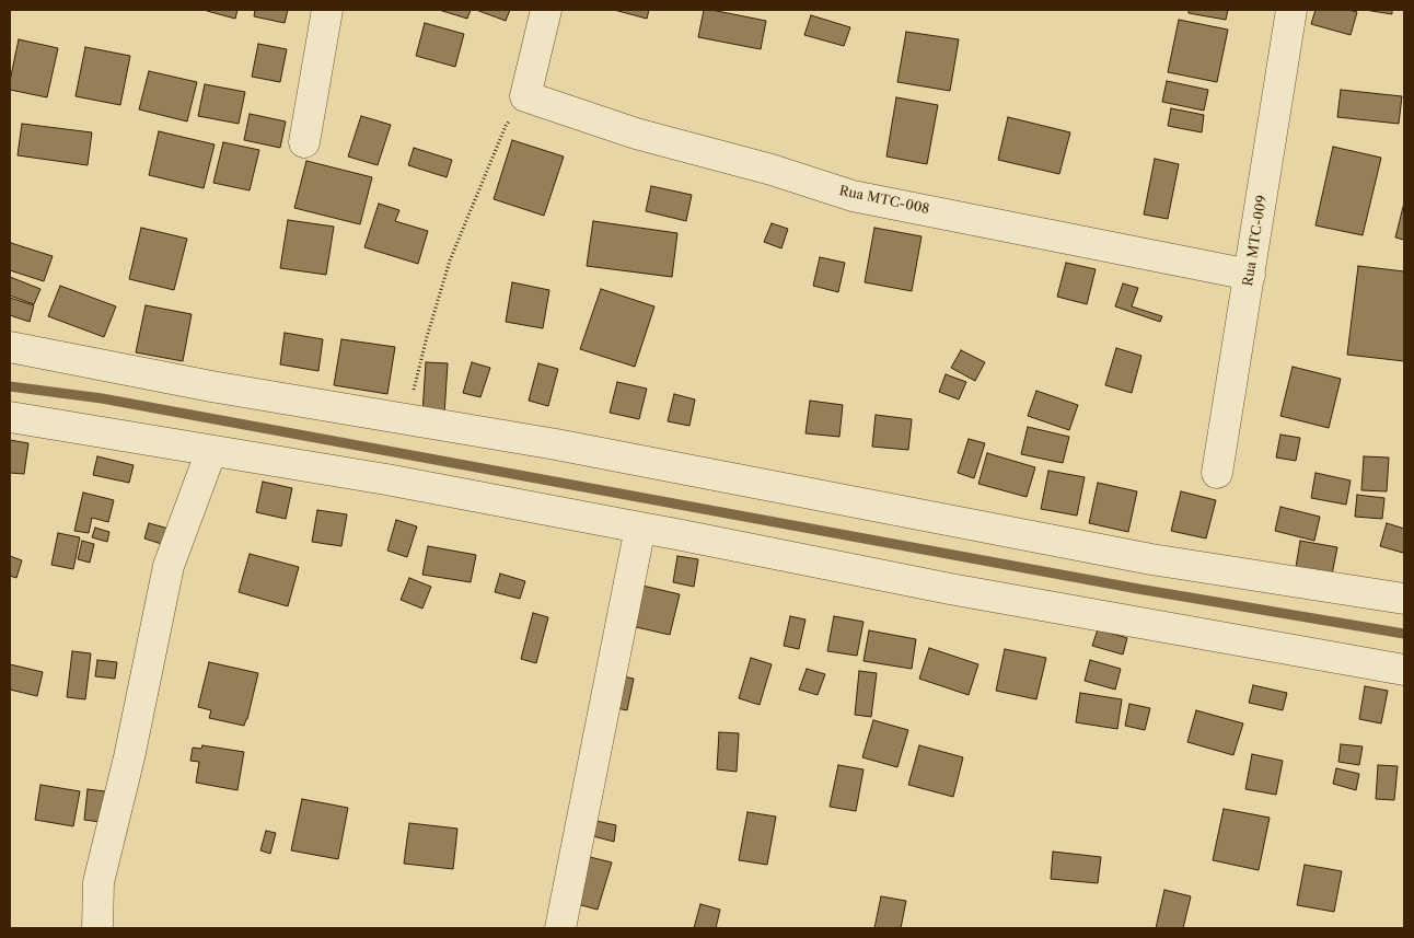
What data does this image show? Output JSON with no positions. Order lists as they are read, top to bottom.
{
  "streets": {
    "street": ["Rua MTC-008", "Rua MTC-009"]
  },
  "crossings": [
    ["Rua MTC-008", "Rua MTC-009"]
  ]
}
